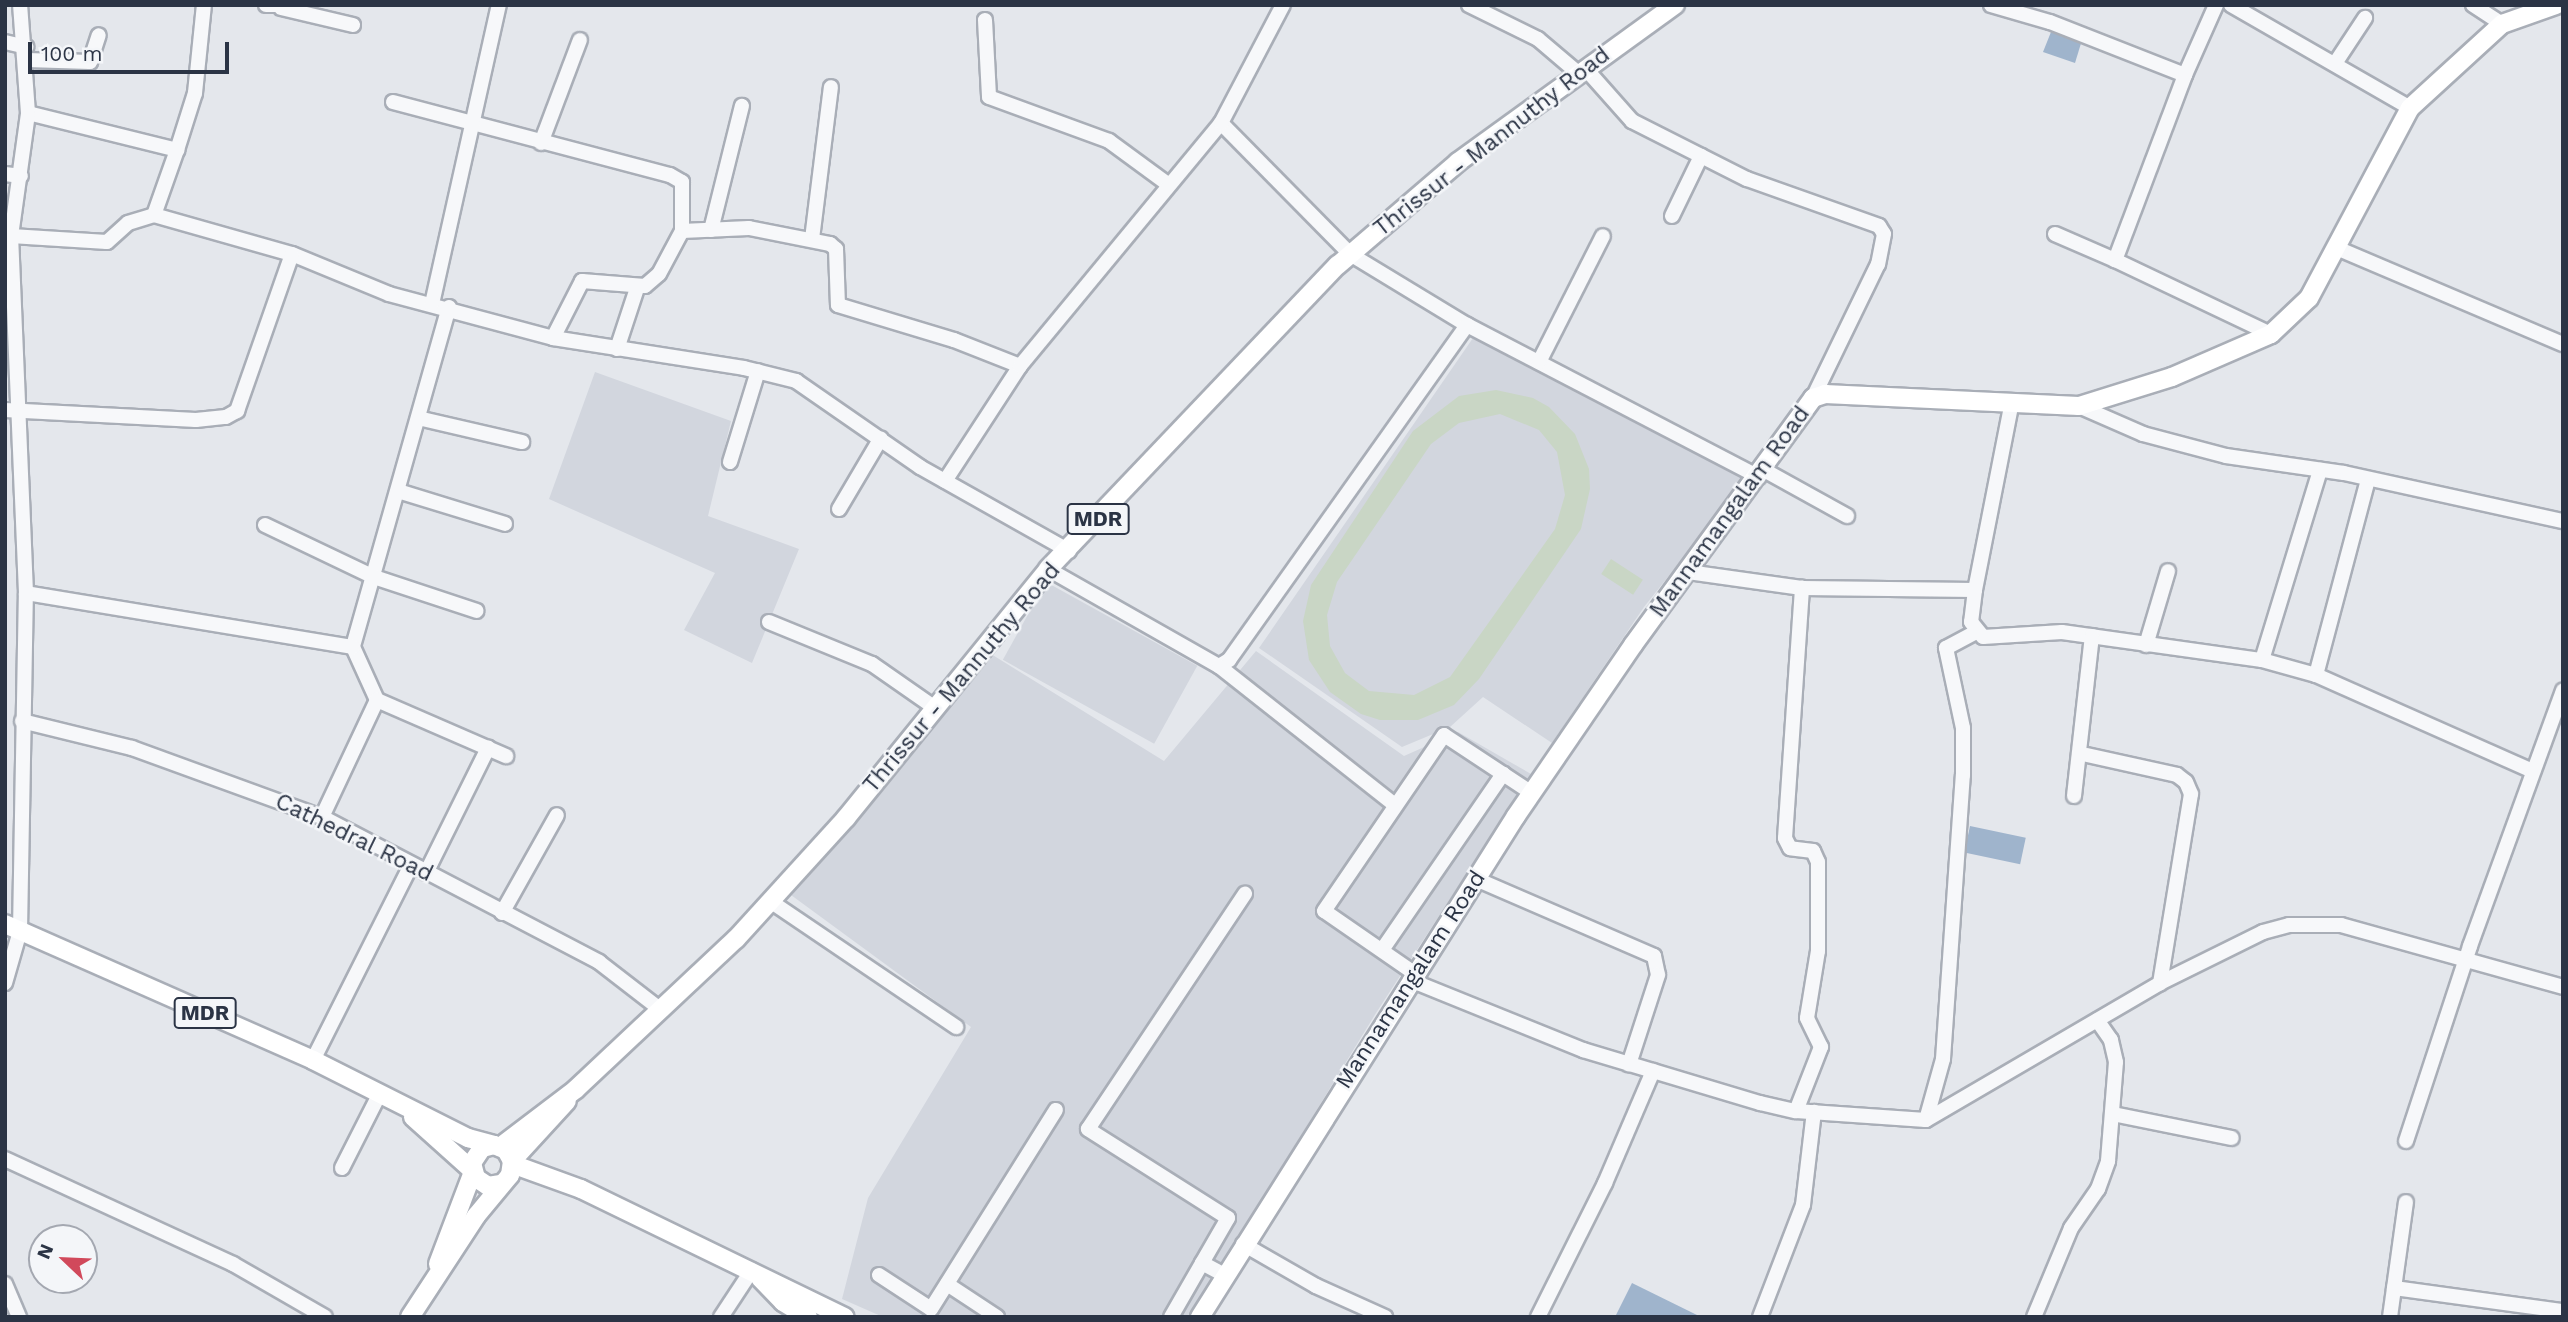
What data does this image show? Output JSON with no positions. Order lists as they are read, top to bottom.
{
  "streets": {
    "main road": ["Thrissur - Mannuthy Road", "Mannamangalam Road", "MDR"],
    "street": ["Cathedral Road"]
  },
  "crossings": [
    ["Thrissur - Mannuthy Road", "MDR"],
    ["Thrissur - Mannuthy Road", "Cathedral Road"]
  ],
  "scale_bar": "100 m",
  "north": "top left"
}
